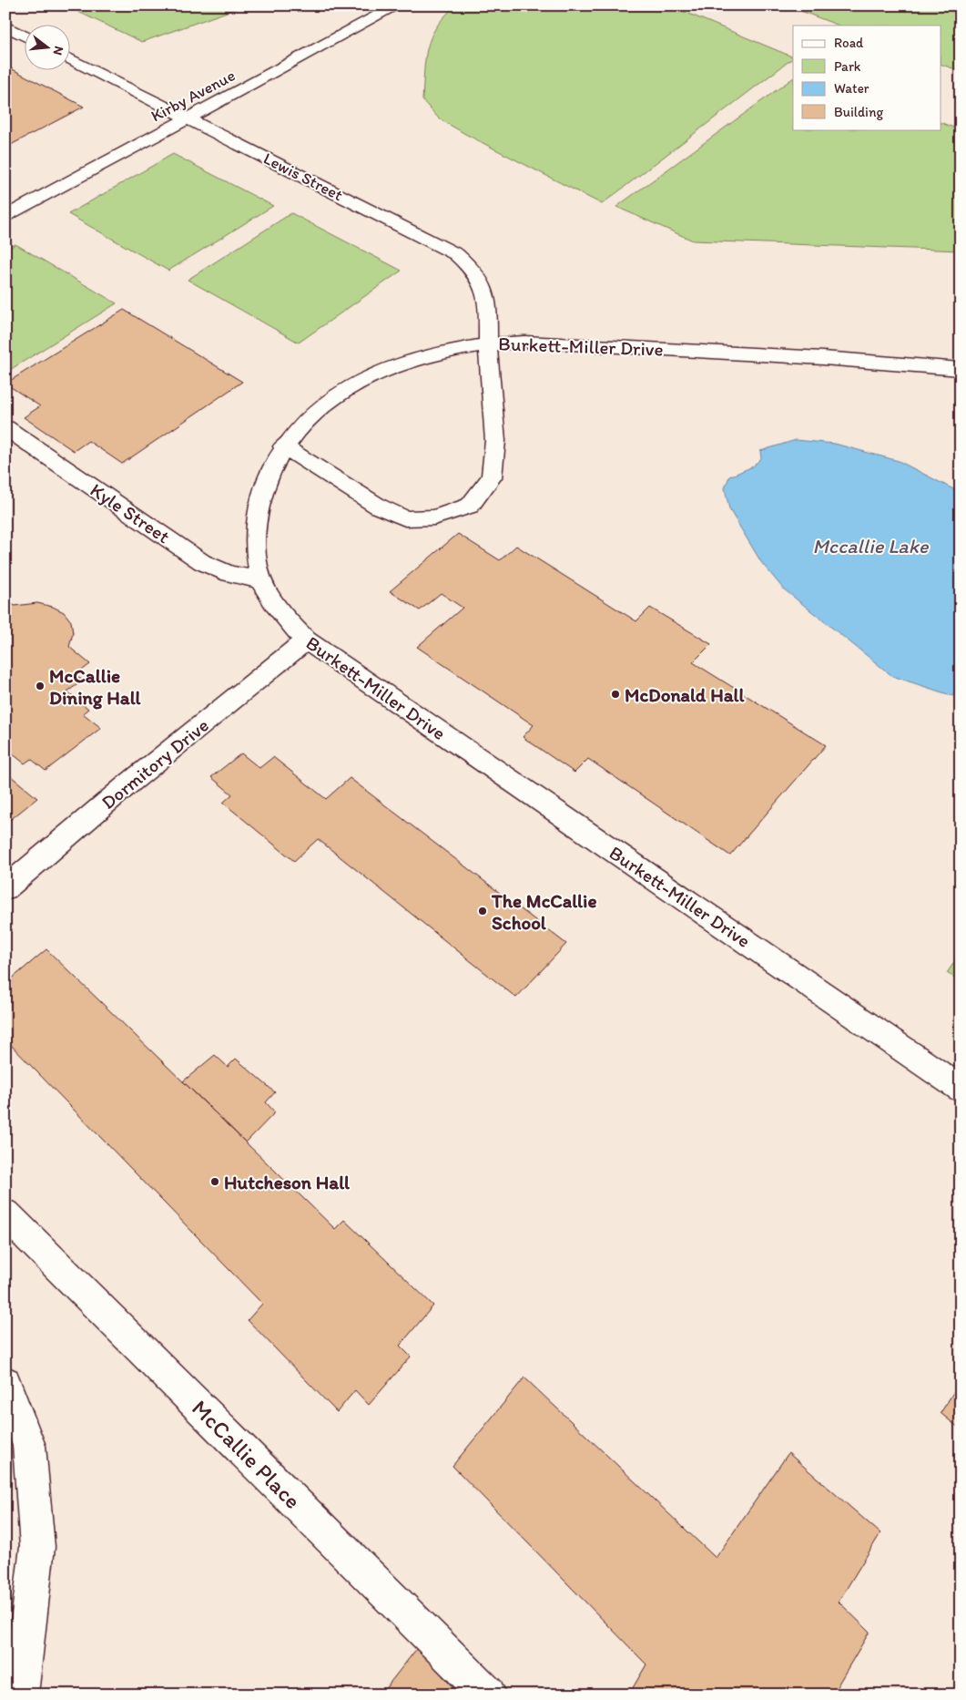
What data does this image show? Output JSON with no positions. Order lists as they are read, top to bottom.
{
  "streets": {
    "street": [
      "Kirby Avenue",
      "Lewis Street",
      "Burkett-Miller Drive",
      "Kyle Street",
      "Dormitory Drive",
      "McCallie Place"
    ]
  },
  "crossings": [
    ["Kirby Avenue", "Lewis Street"],
    ["Lewis Street", "Burkett-Miller Drive"],
    ["Burkett-Miller Drive", "Kyle Street"],
    ["Burkett-Miller Drive", "Dormitory Drive"]
  ],
  "water": ["Mccallie Lake"],
  "places": [
    "McCallie Dining Hall",
    "McDonald Hall",
    "The McCallie School",
    "Hutcheson Hall"
  ],
  "legend": [
    "Road",
    "Park",
    "Water",
    "Building"
  ],
  "north": "right"
}
